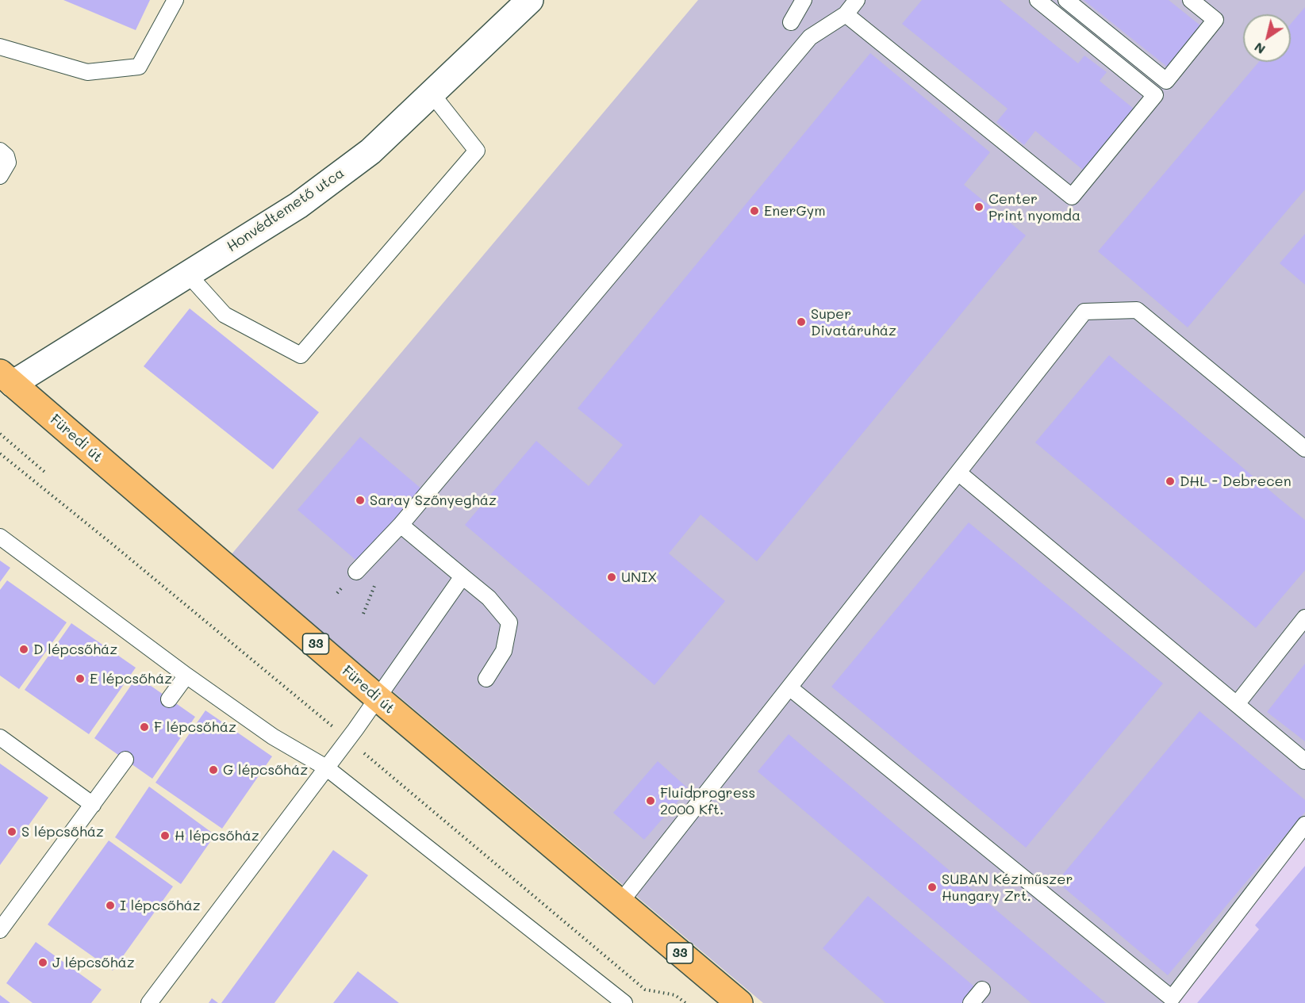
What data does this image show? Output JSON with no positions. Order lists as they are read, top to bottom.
{
  "streets": {
    "main road": ["Füredi út", "33"],
    "street": ["Honvédtemető utca"]
  },
  "crossings": [
    ["Honvédtemető utca", "Füredi út"]
  ],
  "places": [
    "Center Print nyomda",
    "EnerGym",
    "Super Divatáruház",
    "DHL - Debrecen",
    "Saray Szőnyegház",
    "UNIX",
    "D lépcsőház",
    "E lépcsőház",
    "F lépcsőház",
    "G lépcsőház",
    "Fluidprogress 2000 Kft.",
    "S lépcsőház",
    "H lépcsőház",
    "SUBAN Kéziműszer Hungary Zrt.",
    "I lépcsőház",
    "J lépcsőház"
  ],
  "north": "bottom left"
}
